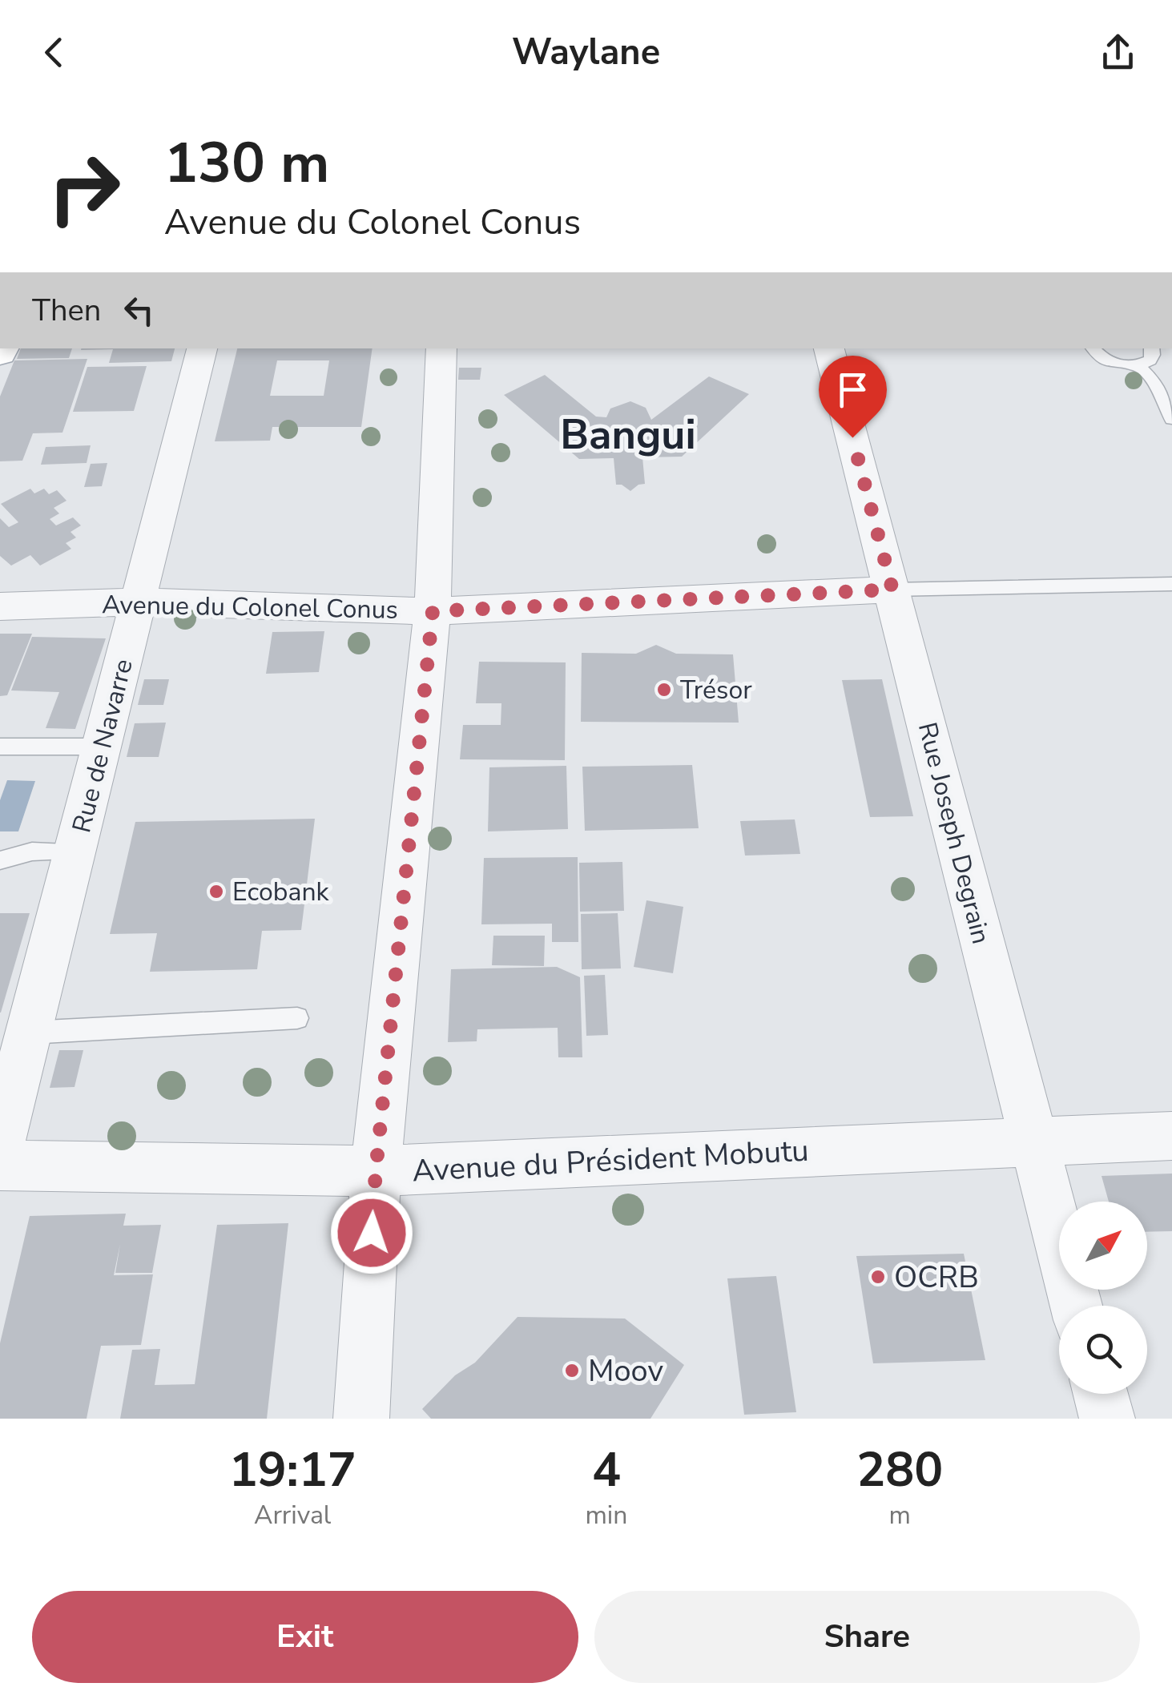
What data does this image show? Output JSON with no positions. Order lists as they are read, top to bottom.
{
  "streets": {
    "street": [
      "Avenue du Colonel Conus",
      "Rue de Navarre",
      "Rue Joseph Degrain",
      "Avenue du Président Mobutu"
    ]
  },
  "crossings": [
    ["Avenue du Colonel Conus", "Rue de Navarre"],
    ["Avenue du Colonel Conus", "Rue Joseph Degrain"],
    ["Rue Joseph Degrain", "Avenue du Président Mobutu"]
  ],
  "districts": ["Bangui"],
  "places": [
    "Trésor",
    "Ecobank",
    "OCRB",
    "Moov"
  ],
  "north": "top right",
  "page": {
    "header": "Waylane",
    "turn": ["130 m", "Avenue du Colonel Conus"],
    "then": "Then",
    "eta": [
      "19:17",
      "Arrival",
      "4",
      "min",
      "280",
      "m"
    ],
    "buttons": ["Exit", "Share"]
  }
}
